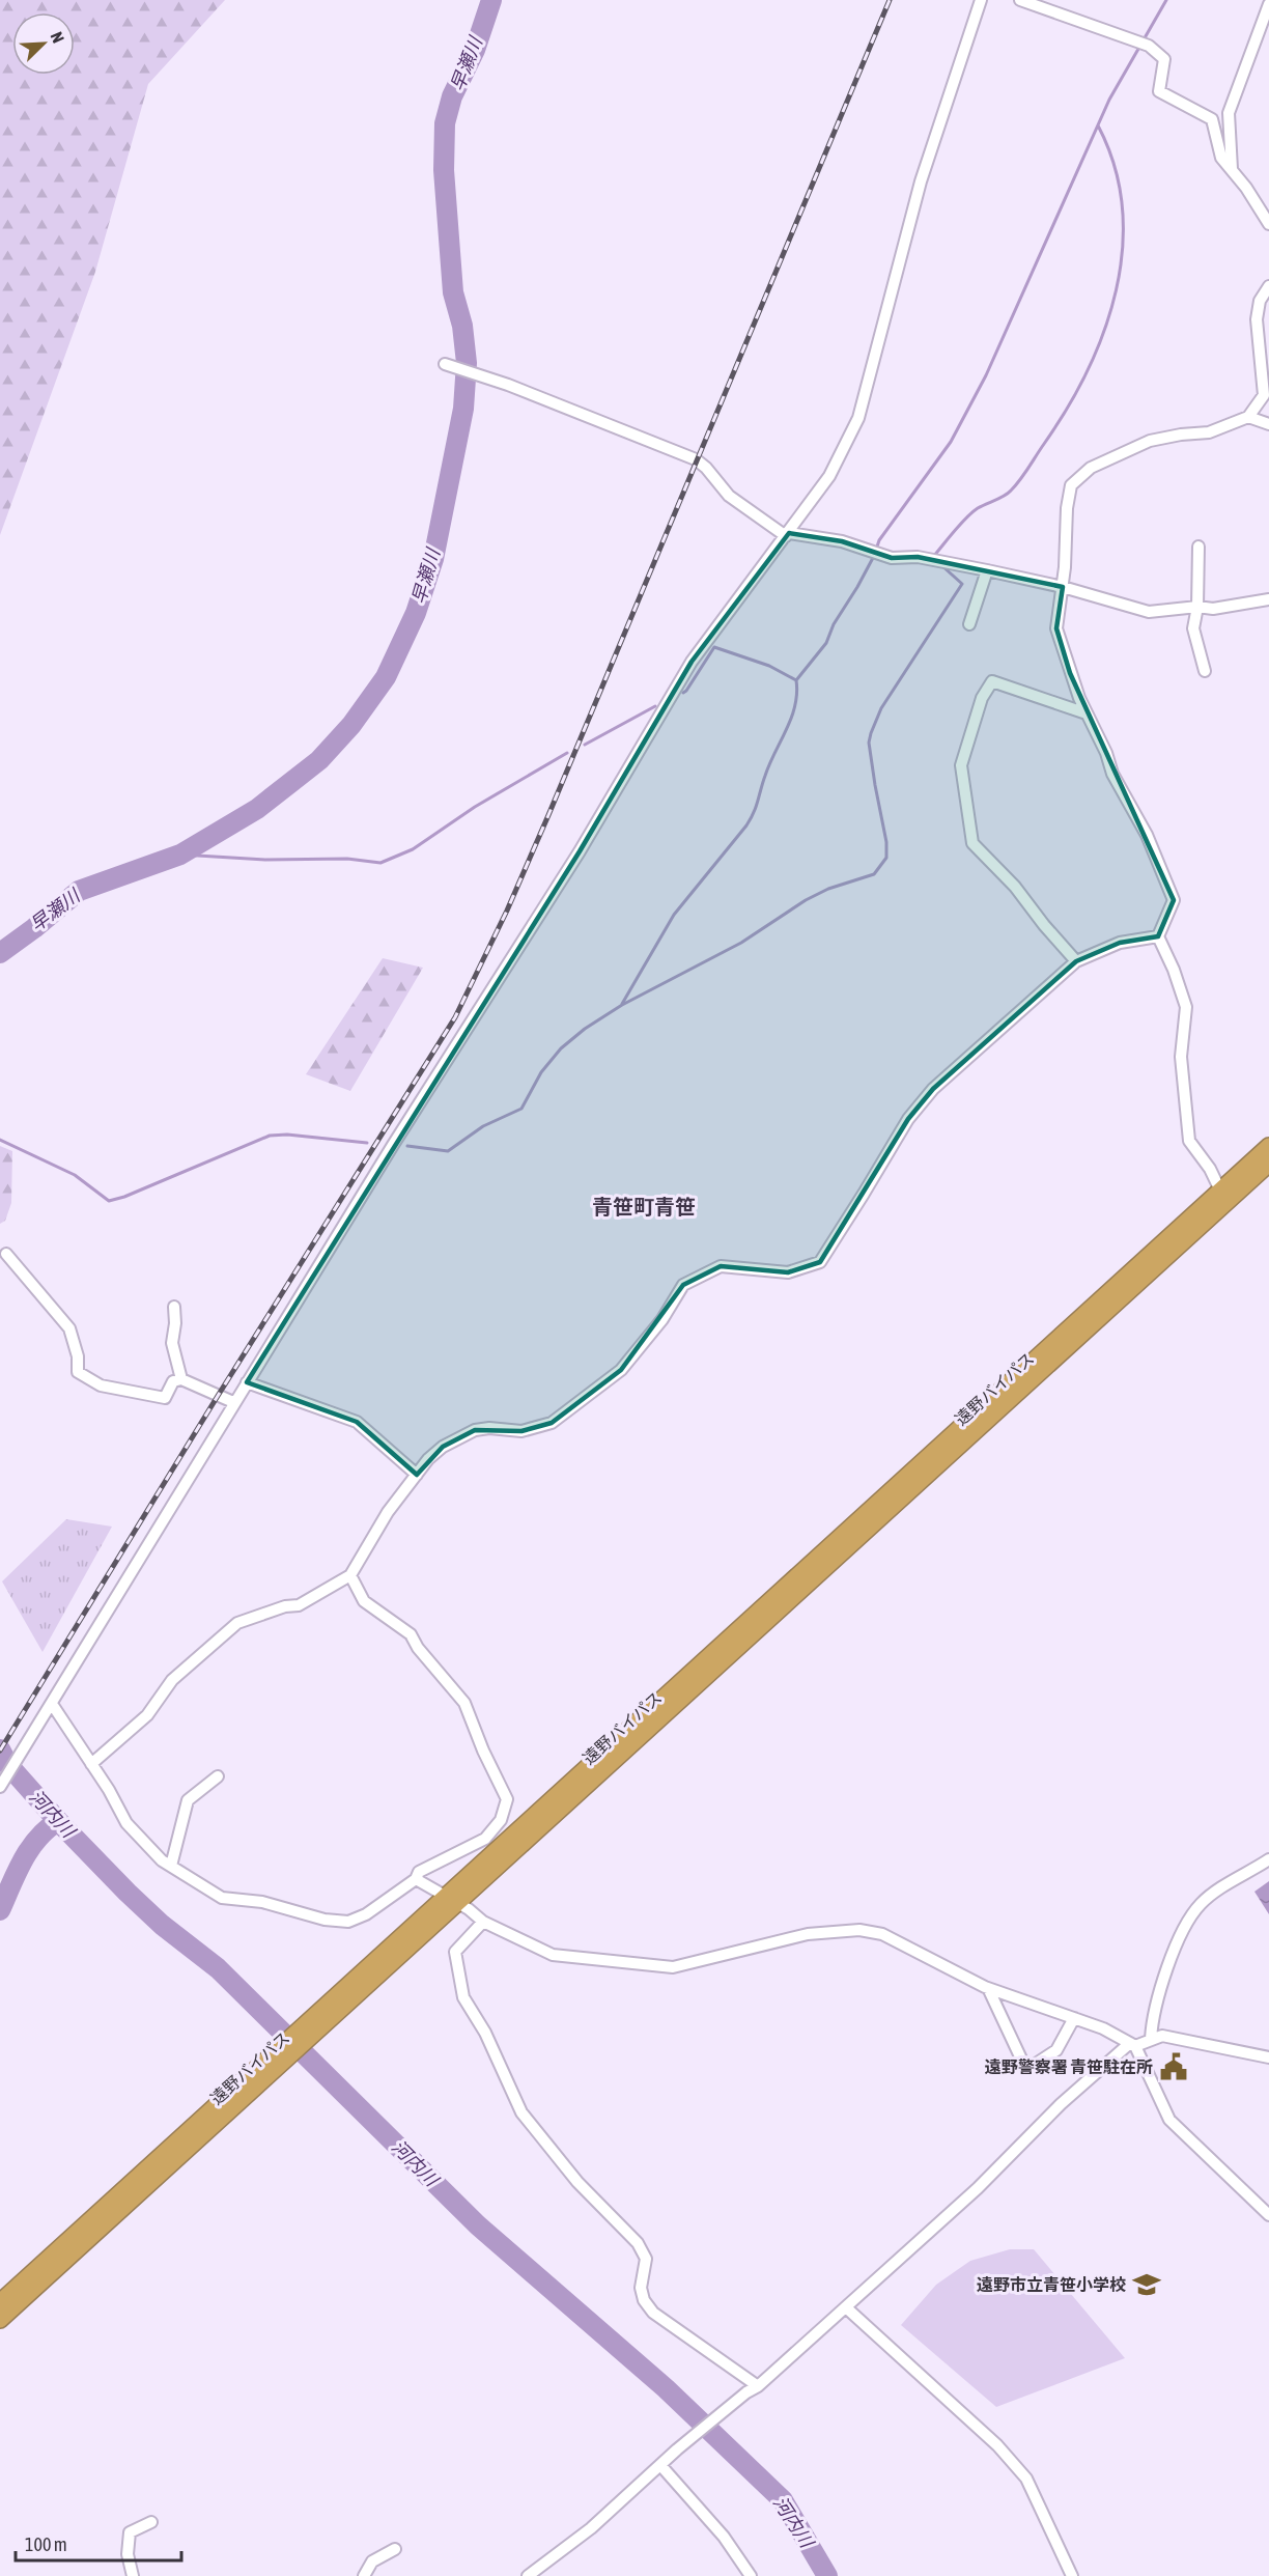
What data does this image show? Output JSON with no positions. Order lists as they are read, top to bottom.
{
  "streets": {
    "highway": ["遠野バイパス"]
  },
  "districts": ["青笹町青笹"],
  "water": ["早瀬川", "河内川"],
  "places": {
    "public building": ["遠野警察署 青笹駐在所"],
    "school or university": ["遠野市立青笹小学校"]
  },
  "scale_bar": "100 m",
  "north": "top right"
}
